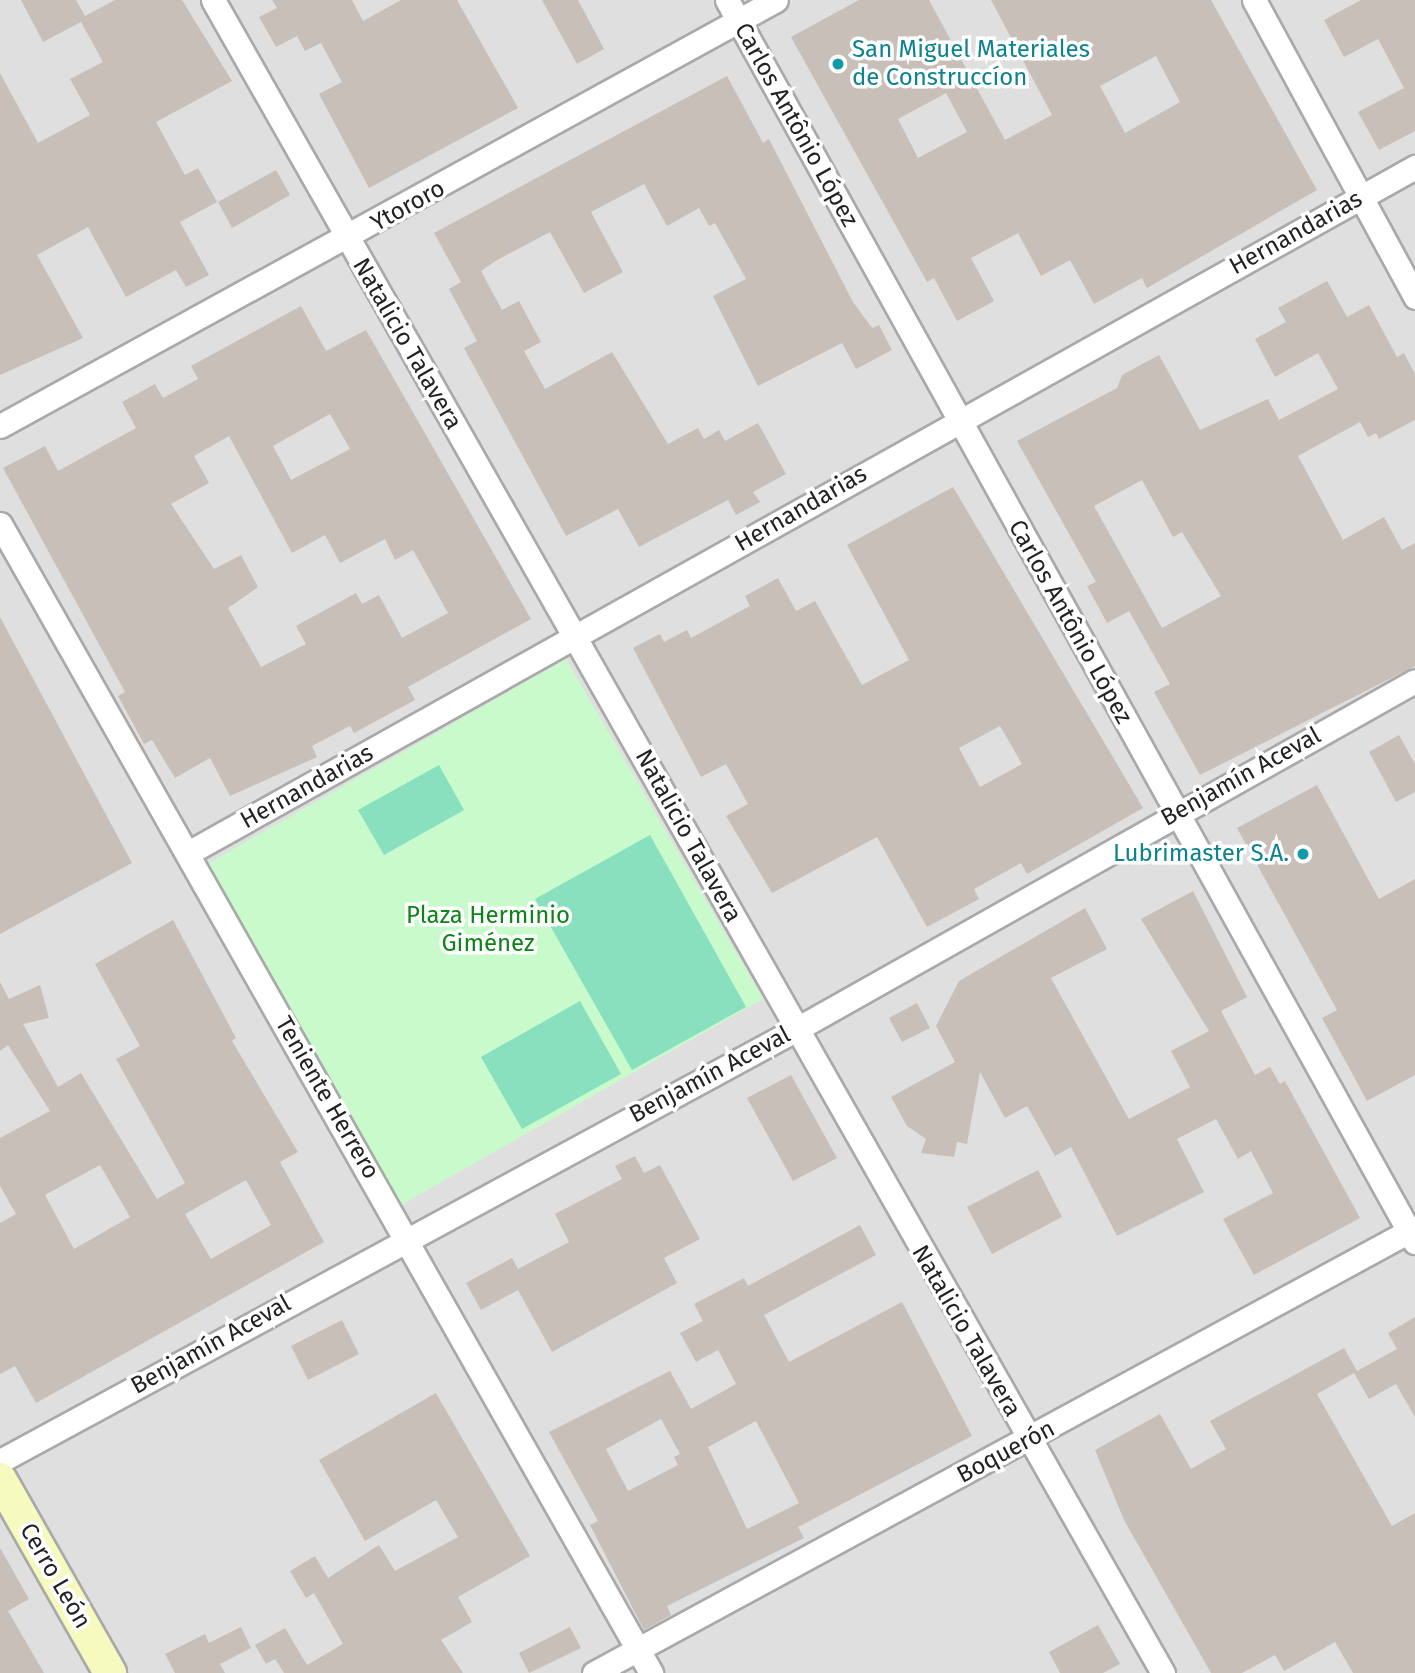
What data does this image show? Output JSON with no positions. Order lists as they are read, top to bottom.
{
  "streets": {
    "street": [
      "Carlos Antônio López",
      "Ytororo",
      "Hernandarias",
      "Natalicio Talavera",
      "Benjamín Aceval",
      "Teniente Herrero",
      "Boquerón",
      "Cerro León"
    ]
  },
  "crossings": [
    ["Carlos Antônio López", "Ytororo"],
    ["Carlos Antônio López", "Hernandarias"],
    ["Carlos Antônio López", "Benjamín Aceval"],
    ["Carlos Antônio López", "Boquerón"],
    ["Ytororo", "Natalicio Talavera"],
    ["Hernandarias", "Natalicio Talavera"],
    ["Hernandarias", "Teniente Herrero"],
    ["Natalicio Talavera", "Benjamín Aceval"],
    ["Natalicio Talavera", "Boquerón"],
    ["Benjamín Aceval", "Teniente Herrero"],
    ["Teniente Herrero", "Boquerón"]
  ],
  "parks": ["Plaza Herminio Giménez"],
  "places": ["San Miguel Materiales de Construccíon", "Lubrimaster S.A."]
}
